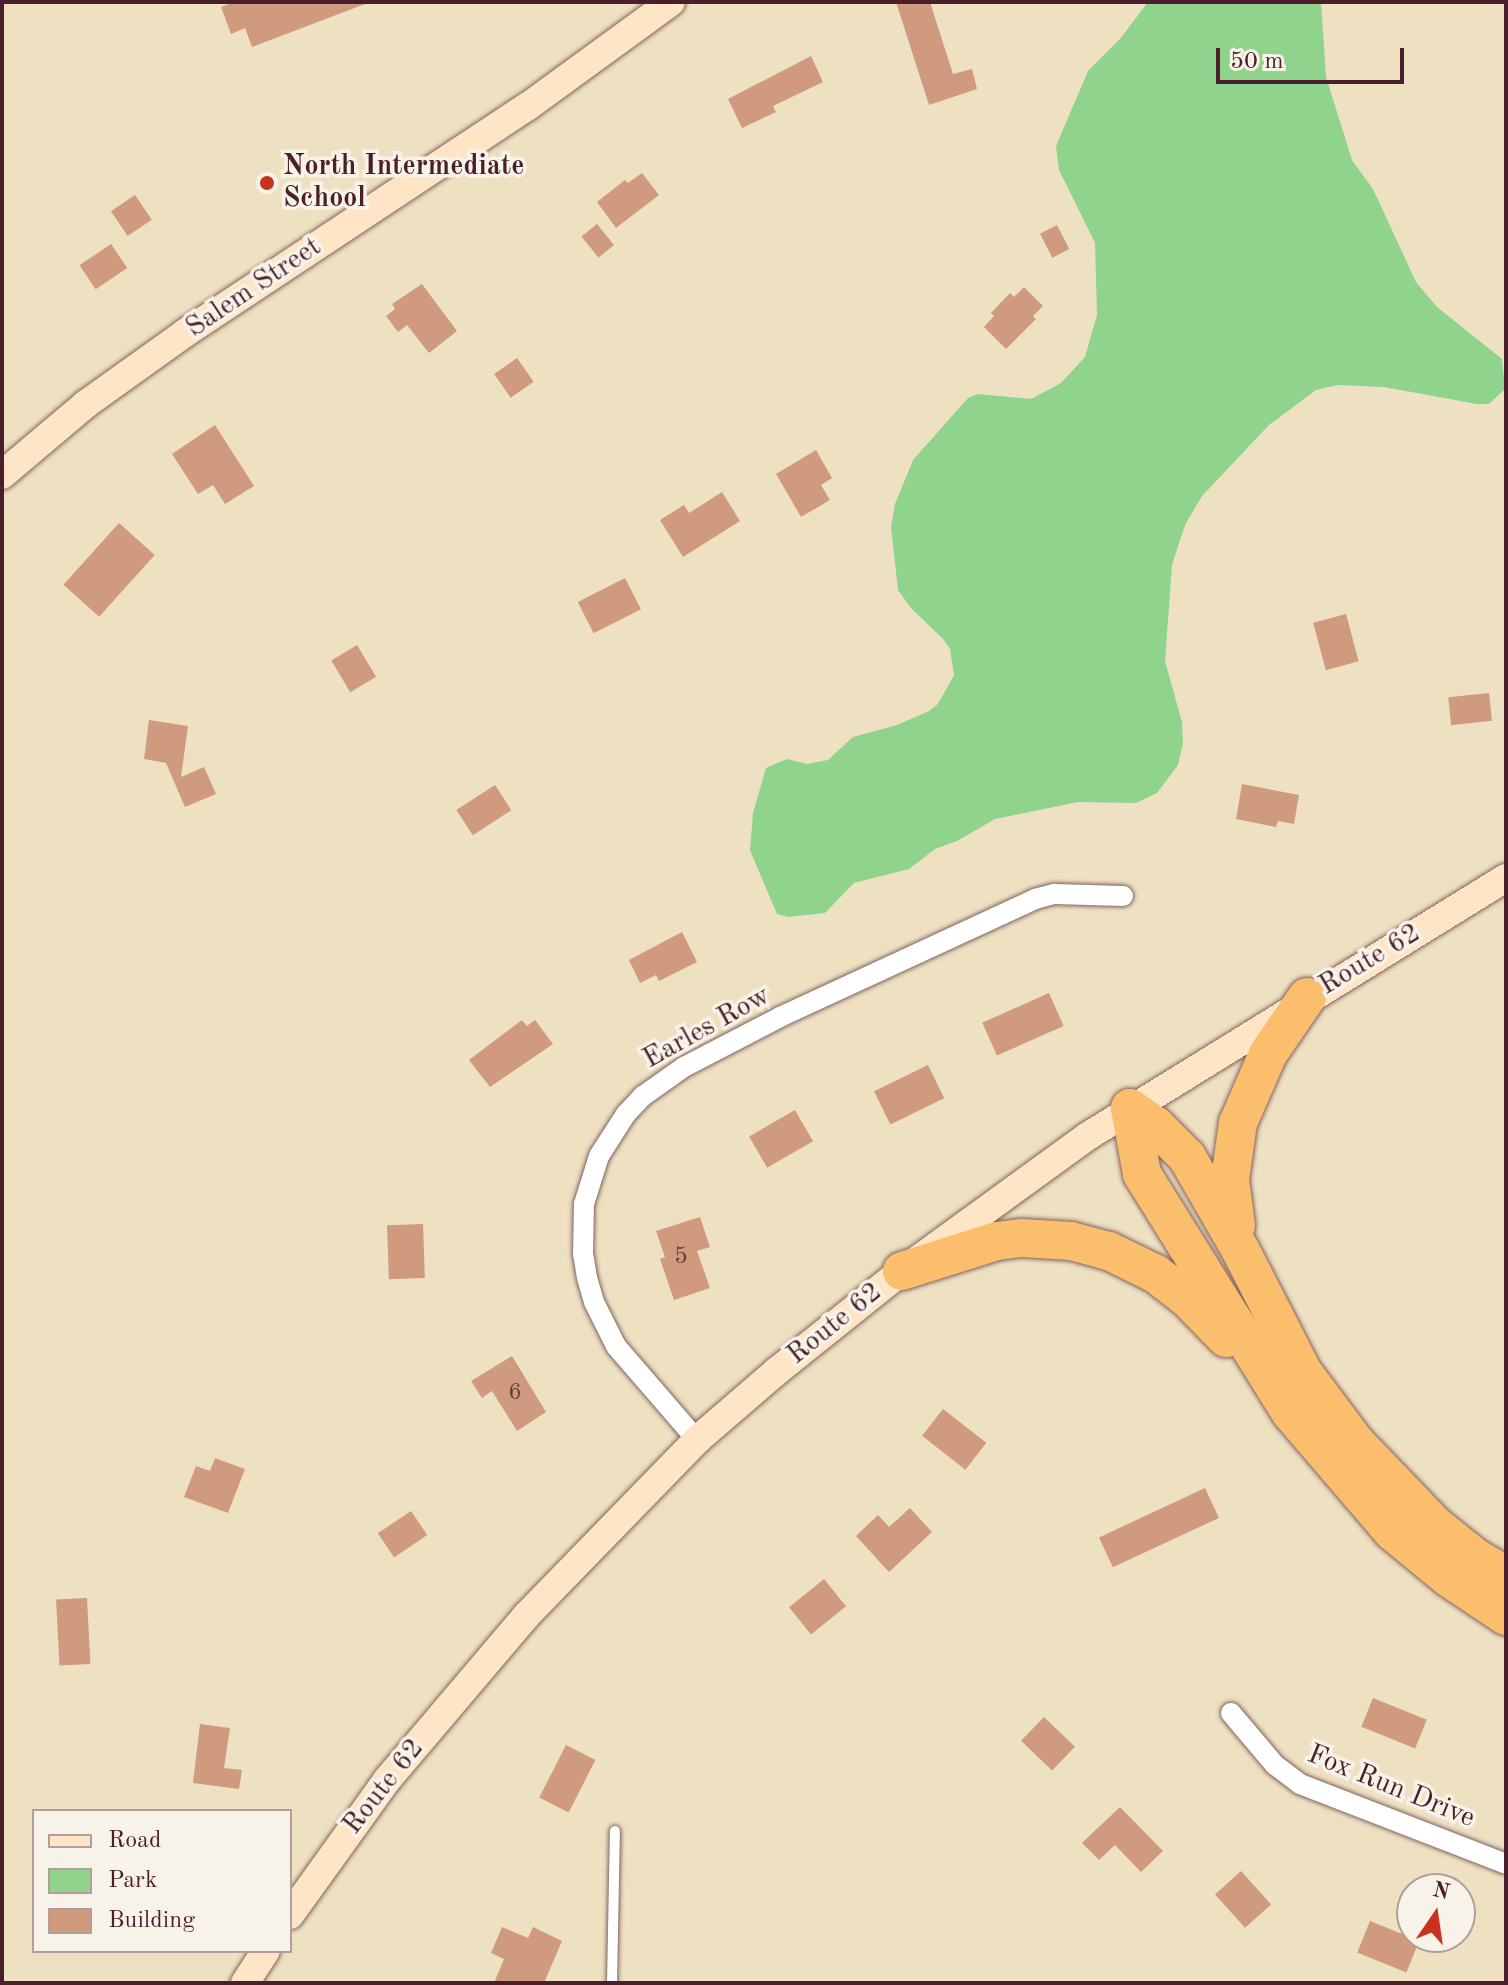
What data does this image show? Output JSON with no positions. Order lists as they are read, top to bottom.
{
  "streets": {
    "main road": ["Salem Street", "Route 62"],
    "street": ["Earles Row", "Fox Run Drive"]
  },
  "crossings": [
    ["Route 62", "Earles Row"]
  ],
  "places": ["North Intermediate School"],
  "house_numbers": ["5", "6"],
  "legend": ["Road", "Park", "Building"],
  "scale_bar": "50 m",
  "north": "top"
}
